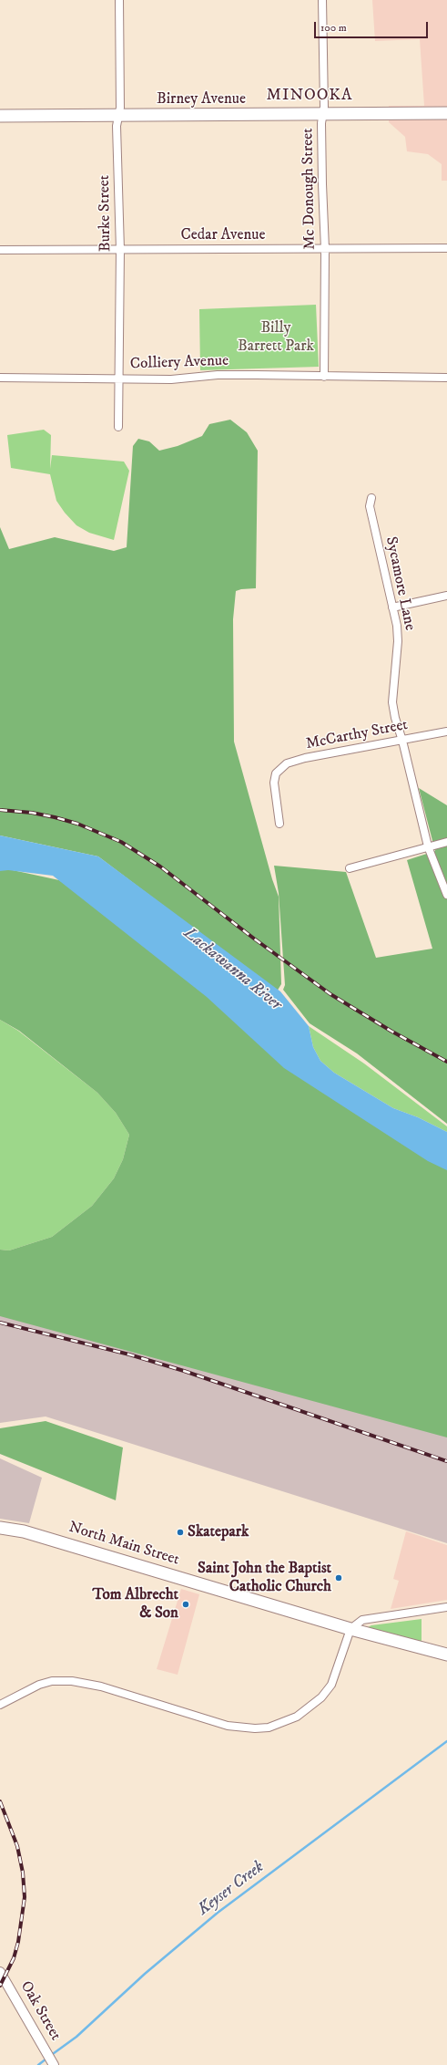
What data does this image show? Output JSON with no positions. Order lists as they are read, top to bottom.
{
  "streets": {
    "main road": ["Birney Avenue", "North Main Street"],
    "street": [
      "Mc Donough Street",
      "Burke Street",
      "Cedar Avenue",
      "Colliery Avenue",
      "Sycamore Lane",
      "McCarthy Street",
      "Oak Street"
    ]
  },
  "crossings": [
    ["Birney Avenue", "Mc Donough Street"],
    ["Birney Avenue", "Burke Street"],
    ["Mc Donough Street", "Cedar Avenue"],
    ["Mc Donough Street", "Colliery Avenue"],
    ["Burke Street", "Cedar Avenue"],
    ["Burke Street", "Colliery Avenue"],
    ["Sycamore Lane", "McCarthy Street"]
  ],
  "districts": ["MINOOKA"],
  "water": ["Lackawanna River", "Keyser Creek"],
  "parks": ["Billy Barrett Park"],
  "places": ["Skatepark", "Saint John the Baptist Catholic Church", "Tom Albrecht & Son"],
  "scale_bar": "100 m"
}
